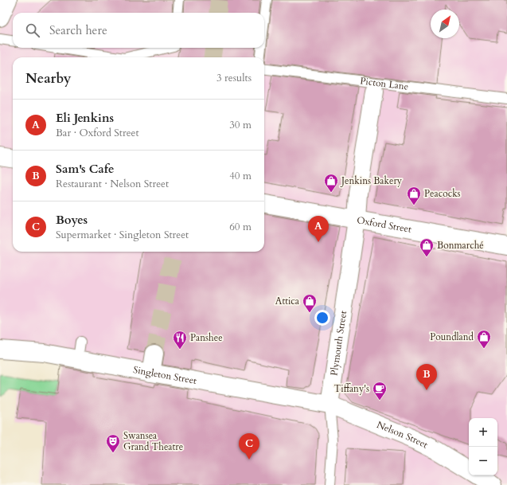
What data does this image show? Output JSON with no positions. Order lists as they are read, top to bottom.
{
  "streets": {
    "street": [
      "Oxford Street",
      "Plymouth Street",
      "Singleton Street",
      "Nelson Street"
    ],
    "lane": ["Picton Lane"]
  },
  "crossings": [
    ["Oxford Street", "Plymouth Street"],
    ["Plymouth Street", "Singleton Street"],
    ["Plymouth Street", "Nelson Street"],
    ["Singleton Street", "Nelson Street"]
  ],
  "places": {
    "shop": [
      "Jenkins Bakery",
      "Peacocks",
      "Bonmarché",
      "Attica",
      "Poundland"
    ],
    "restaurant": ["Panshee"],
    "cafe": ["Tiffany's"],
    "theatre": ["Swansea Grand Theatre"]
  },
  "north": "top right",
  "page": {
    "search": "Search here",
    "heading": ["Nearby", "3 results"],
    "list": [
      {
        "mark": "A",
        "name": "Eli Jenkins",
        "note": "Bar · Oxford Street",
        "value": "30 m"
      },
      {
        "mark": "B",
        "name": "Sam's Cafe",
        "note": "Restaurant · Nelson Street",
        "value": "40 m"
      },
      {
        "mark": "C",
        "name": "Boyes",
        "note": "Supermarket · Singleton Street",
        "value": "60 m"
      }
    ],
    "pins": ["A", "B", "C"],
    "map_buttons": ["+", "−"]
  }
}
